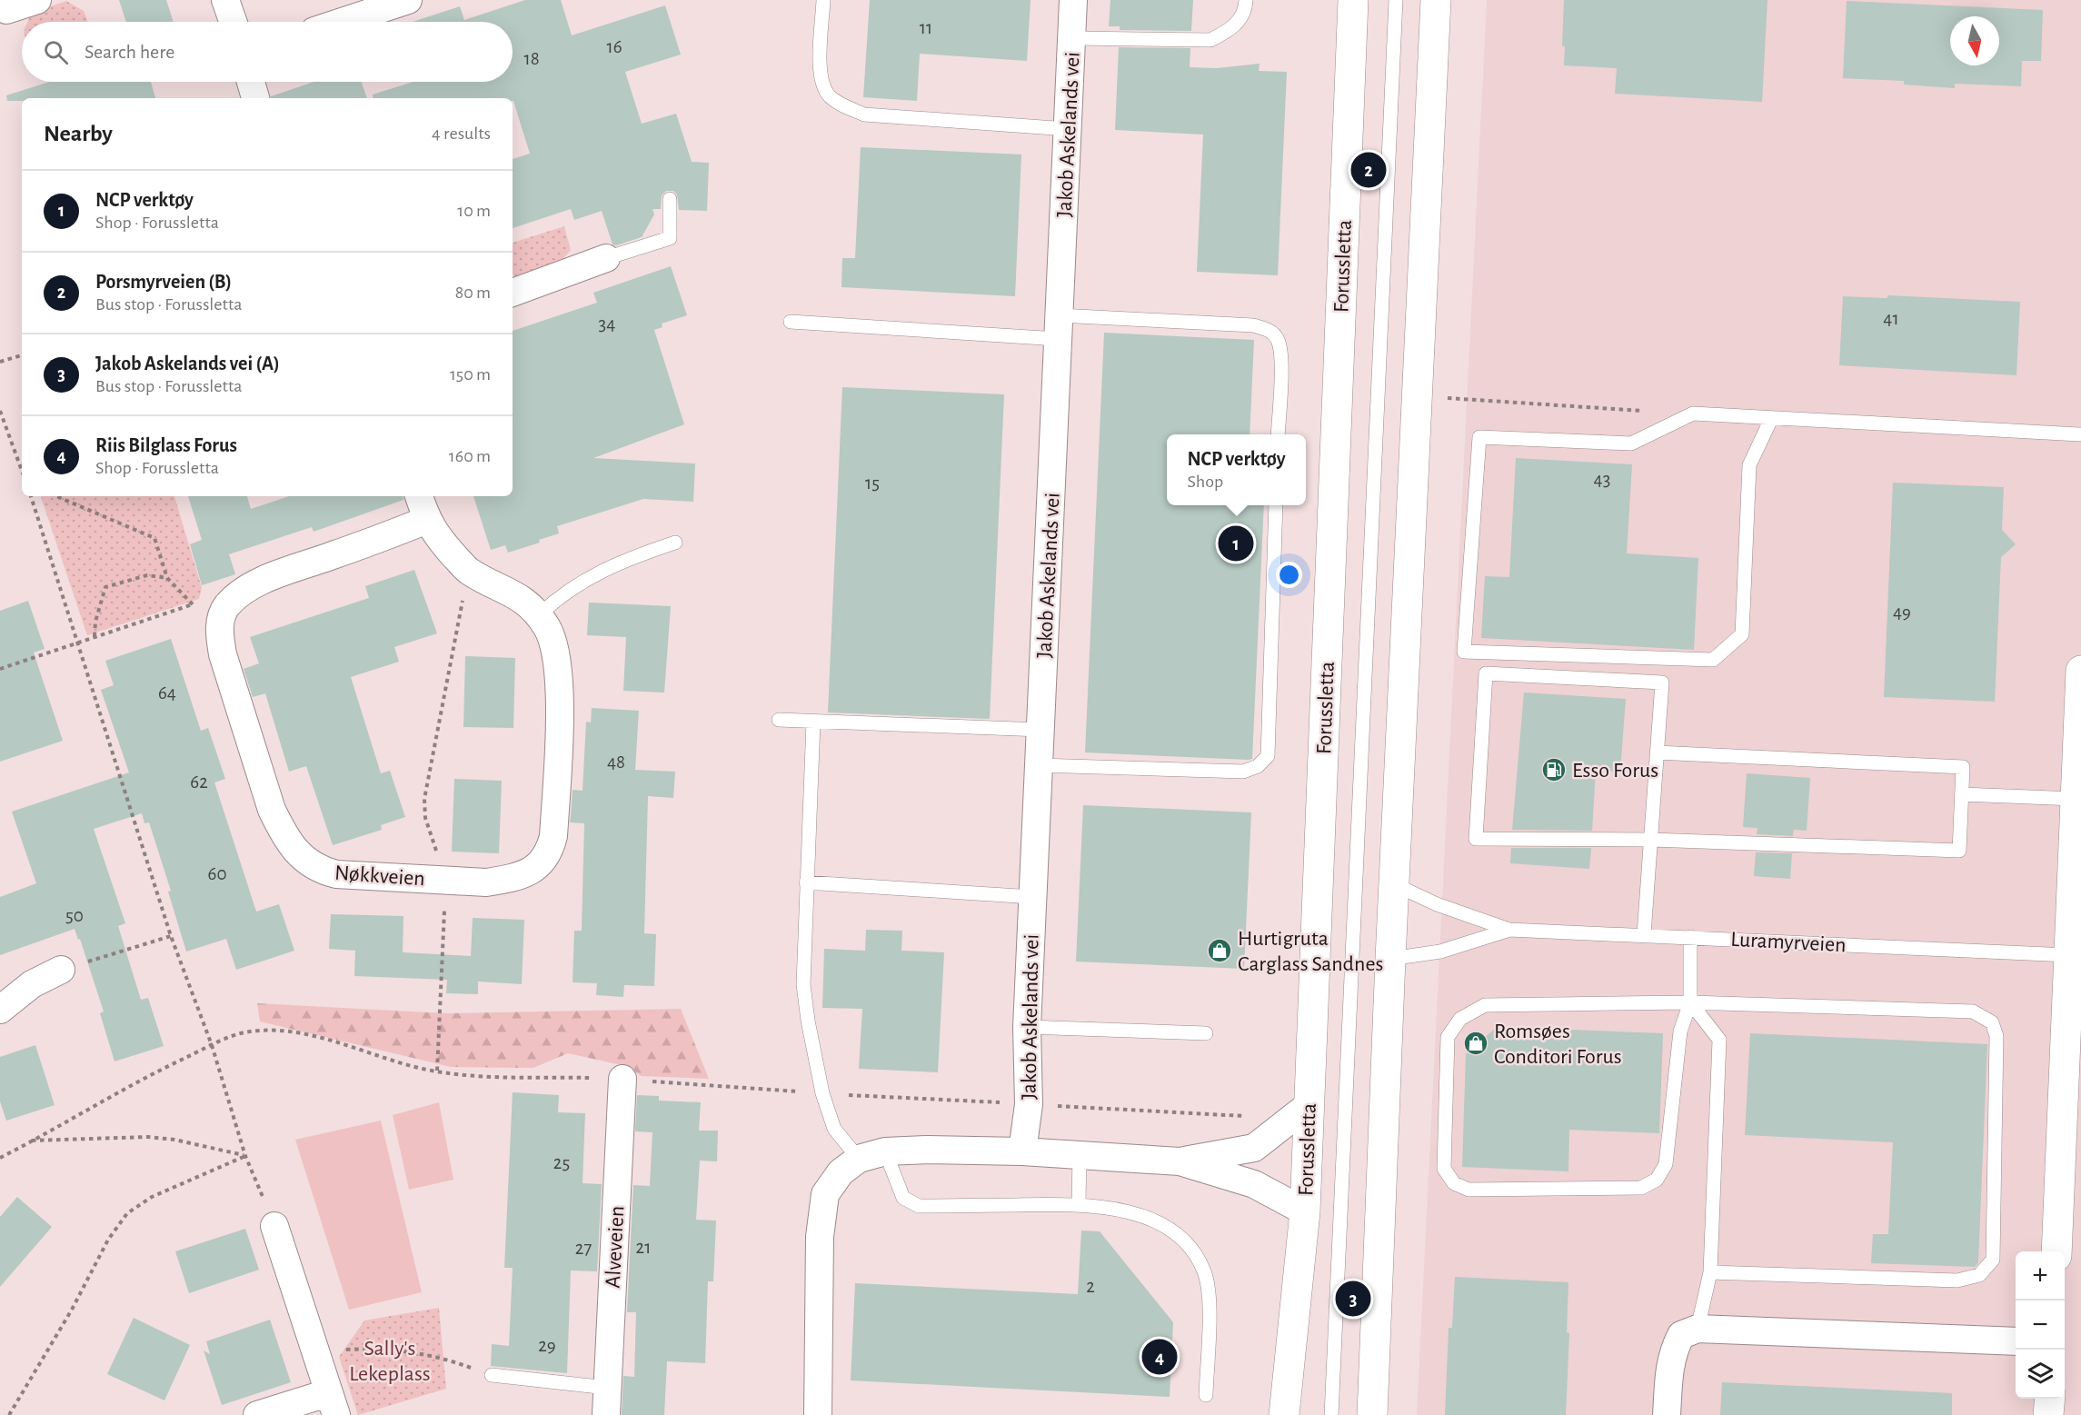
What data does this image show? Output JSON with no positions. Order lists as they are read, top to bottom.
{
  "streets": {
    "main road": ["Forussletta"],
    "street": ["Jakob Askelands vei", "Nøkkveien", "Alveveien"],
    "lane": ["Luramyrveien"]
  },
  "parks": ["Sally's Lekeplass"],
  "places": {
    "fuel station": ["Esso Forus"],
    "shop": ["Hurtigruta Carglass Sandnes", "Romsøes Conditori Forus"]
  },
  "house_numbers": [
    "11",
    "16",
    "18",
    "41",
    "34",
    "43",
    "15",
    "49",
    "64",
    "48",
    "62",
    "60",
    "50",
    "25",
    "21",
    "27",
    "2",
    "29"
  ],
  "north": "bottom",
  "page": {
    "search": "Search here",
    "heading": ["Nearby", "4 results"],
    "pins": [
      "2",
      "1",
      "3",
      "4"
    ],
    "list": [
      {
        "mark": "1",
        "name": "NCP verktøy",
        "note": "Shop · Forussletta",
        "value": "10 m"
      },
      {
        "mark": "2",
        "name": "Porsmyrveien (B)",
        "note": "Bus stop · Forussletta",
        "value": "80 m"
      },
      {
        "mark": "3",
        "name": "Jakob Askelands vei (A)",
        "note": "Bus stop · Forussletta",
        "value": "150 m"
      },
      {
        "mark": "4",
        "name": "Riis Bilglass Forus",
        "note": "Shop · Forussletta",
        "value": "160 m"
      }
    ],
    "popup": ["NCP verktøy", "Shop"],
    "map_buttons": ["+", "−"]
  }
}
